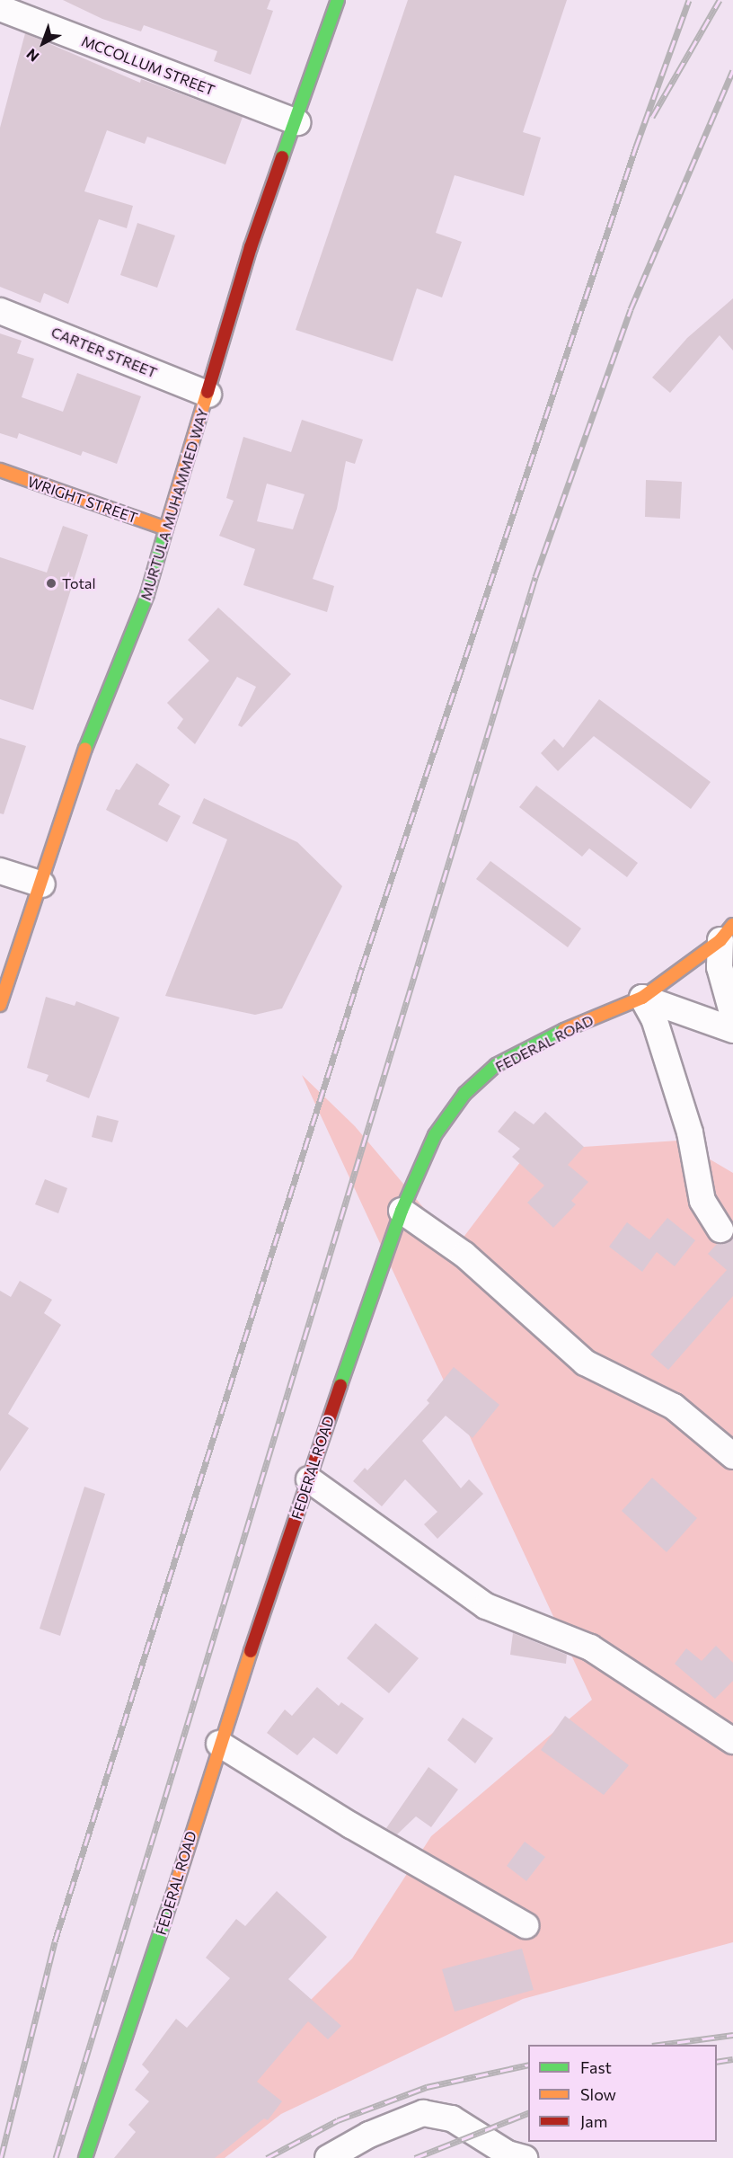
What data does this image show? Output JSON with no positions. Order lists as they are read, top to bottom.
{
  "streets": {
    "main road": ["WRIGHT STREET", "MURTULA MUHAMMED WAY", "FEDERAL ROAD"],
    "street": ["MCCOLLUM STREET", "CARTER STREET"]
  },
  "crossings": [
    ["MCCOLLUM STREET", "MURTULA MUHAMMED WAY"],
    ["CARTER STREET", "MURTULA MUHAMMED WAY"],
    ["WRIGHT STREET", "MURTULA MUHAMMED WAY"]
  ],
  "places": ["Total"],
  "legend": ["Fast", "Slow", "Jam"],
  "north": "bottom left"
}
